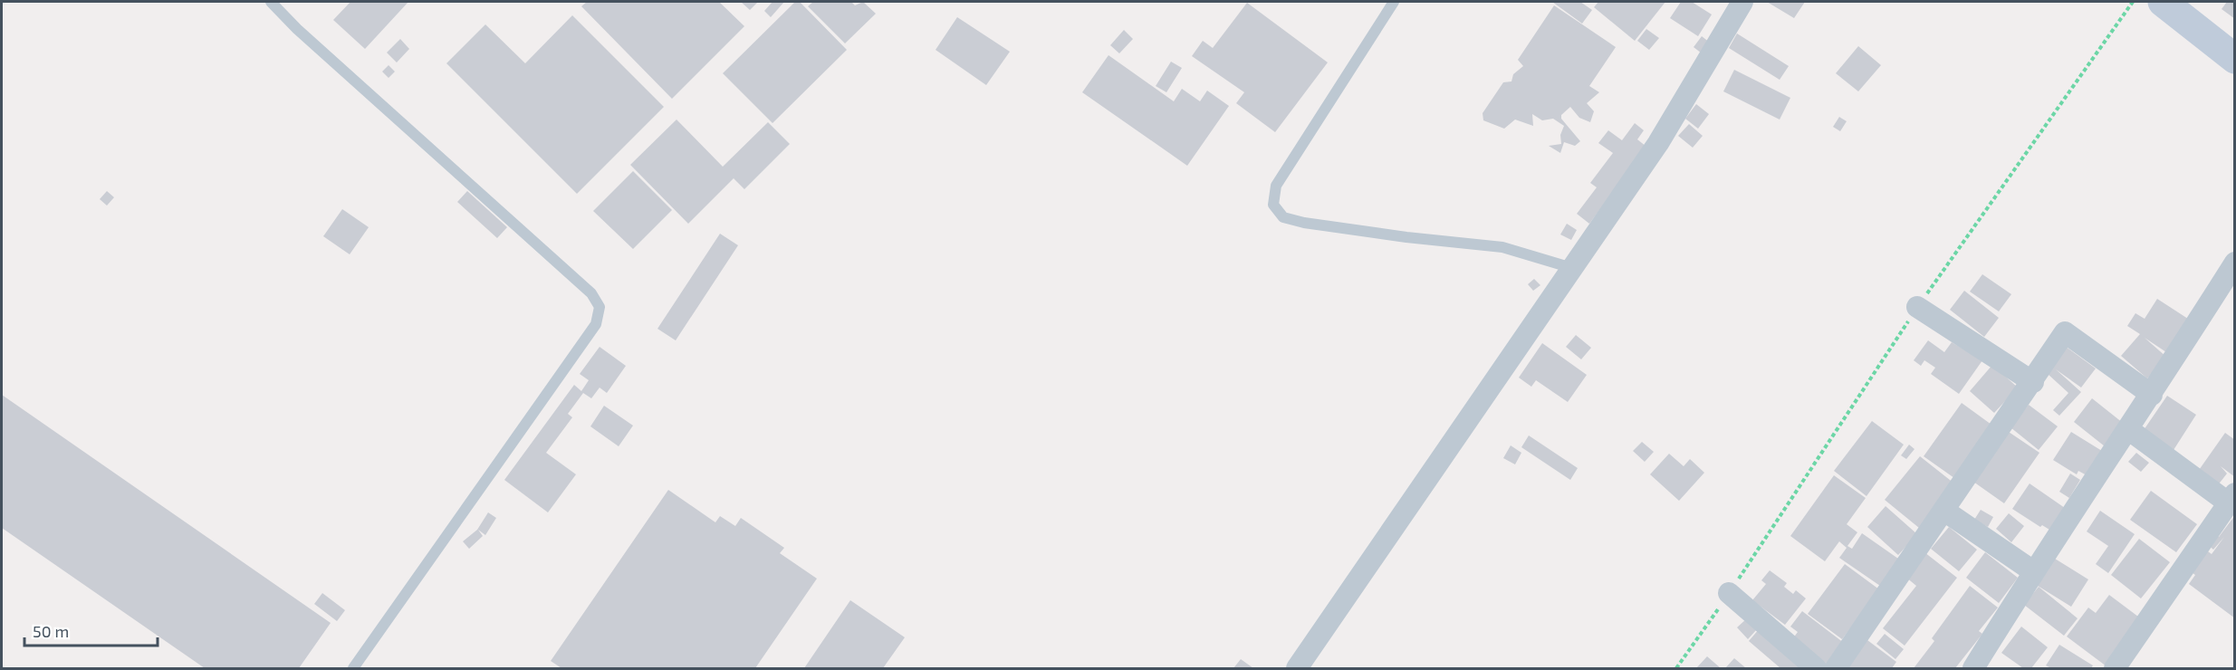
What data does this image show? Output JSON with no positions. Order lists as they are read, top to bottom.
{
  "scale_bar": "50 m"
}
